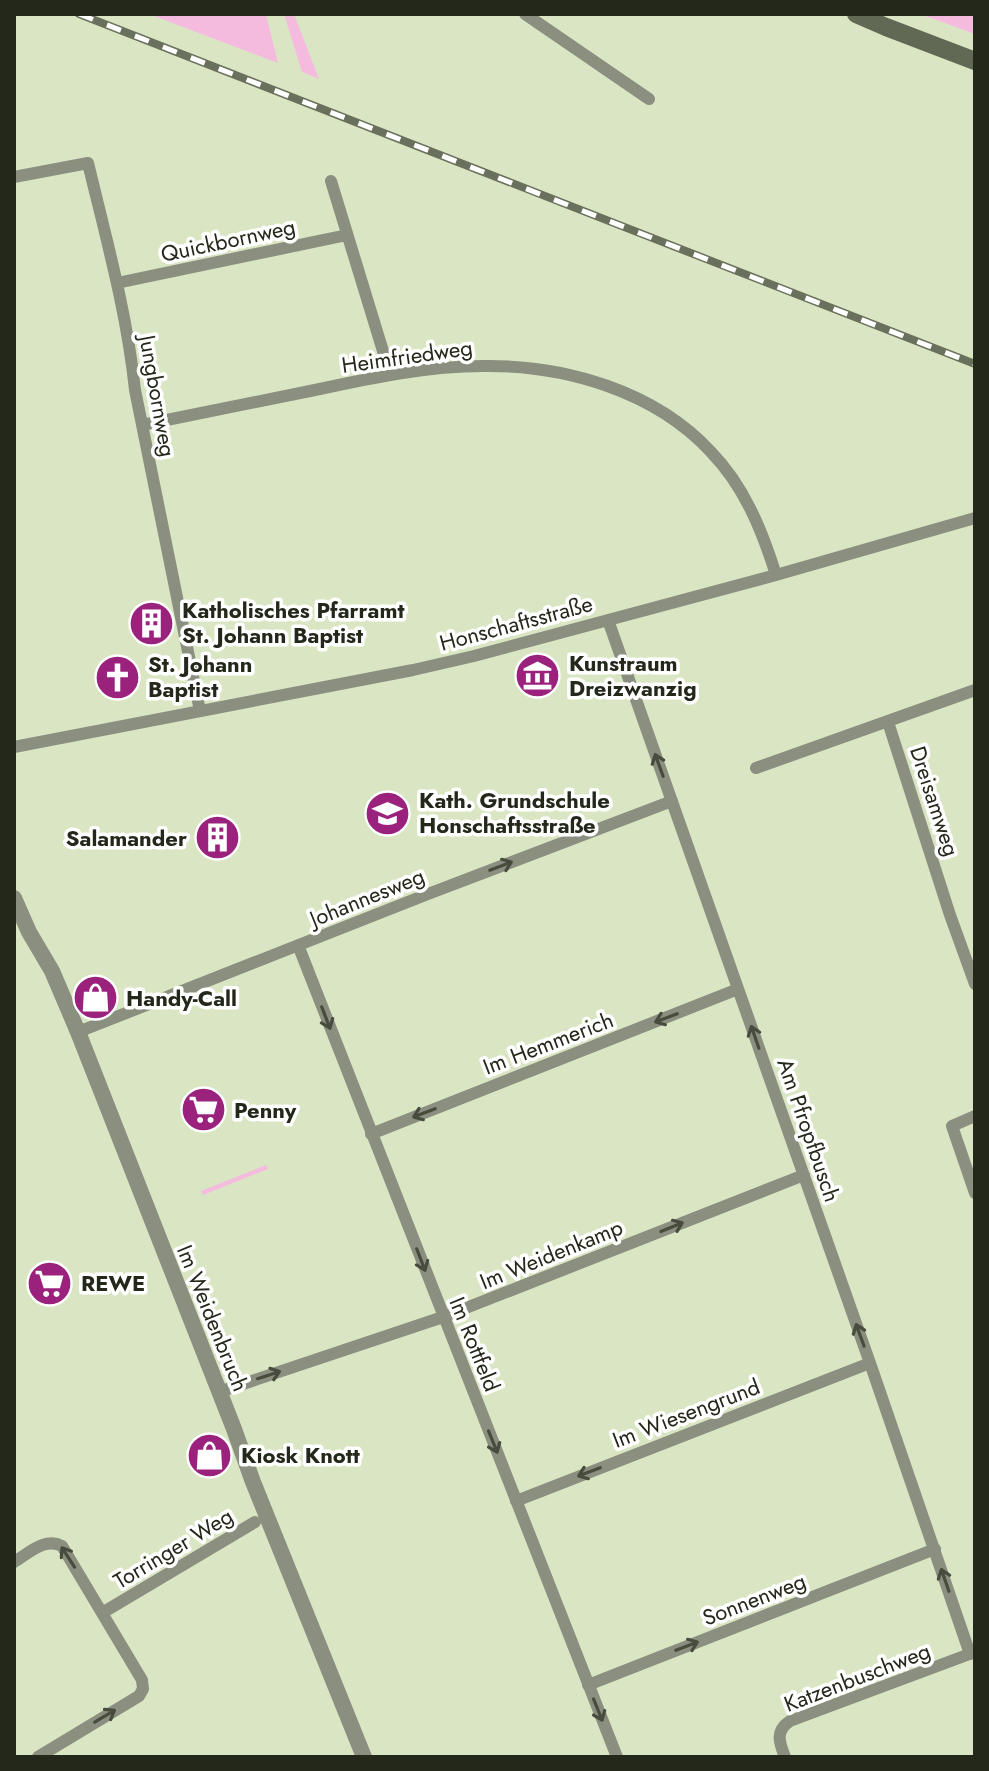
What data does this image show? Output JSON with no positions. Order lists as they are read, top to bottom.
{
  "streets": {
    "street": [
      "Quickbornweg",
      "Heimfriedweg",
      "Jungbornweg",
      "Honschaftsstraße",
      "Dreisamweg",
      "Johannesweg",
      "Im Hemmerich",
      "Am Pfropfbusch",
      "Im Weidenkamp",
      "Im Weidenbruch",
      "Im Rottfeld",
      "Im Wiesengrund",
      "Torringer Weg",
      "Sonnenweg",
      "Katzenbuschweg"
    ]
  },
  "crossings": [
    ["Quickbornweg", "Jungbornweg"],
    ["Heimfriedweg", "Jungbornweg"],
    ["Heimfriedweg", "Honschaftsstraße"],
    ["Jungbornweg", "Honschaftsstraße"],
    ["Honschaftsstraße", "Am Pfropfbusch"],
    ["Johannesweg", "Am Pfropfbusch"],
    ["Johannesweg", "Im Weidenbruch"],
    ["Johannesweg", "Im Rottfeld"],
    ["Im Hemmerich", "Am Pfropfbusch"],
    ["Im Hemmerich", "Im Rottfeld"],
    ["Am Pfropfbusch", "Im Weidenkamp"],
    ["Am Pfropfbusch", "Im Wiesengrund"],
    ["Am Pfropfbusch", "Sonnenweg"],
    ["Am Pfropfbusch", "Katzenbuschweg"],
    ["Im Weidenkamp", "Im Weidenbruch"],
    ["Im Weidenkamp", "Im Rottfeld"],
    ["Im Rottfeld", "Im Wiesengrund"],
    ["Im Rottfeld", "Sonnenweg"]
  ],
  "one_way": [
    "Johannesweg",
    "Im Hemmerich",
    "Am Pfropfbusch",
    "Im Weidenkamp",
    "Im Rottfeld",
    "Im Wiesengrund",
    "Sonnenweg"
  ],
  "places": {
    "building": ["Katholisches Pfarramt St. Johann Baptist", "Salamander"],
    "museum": ["Kunstraum Dreizwanzig"],
    "church": ["St. Johann Baptist"],
    "school or university": ["Kath. Grundschule Honschaftsstraße"],
    "shop": ["Handy-Call", "Kiosk Knott"],
    "supermarket": ["Penny", "REWE"]
  }
}
